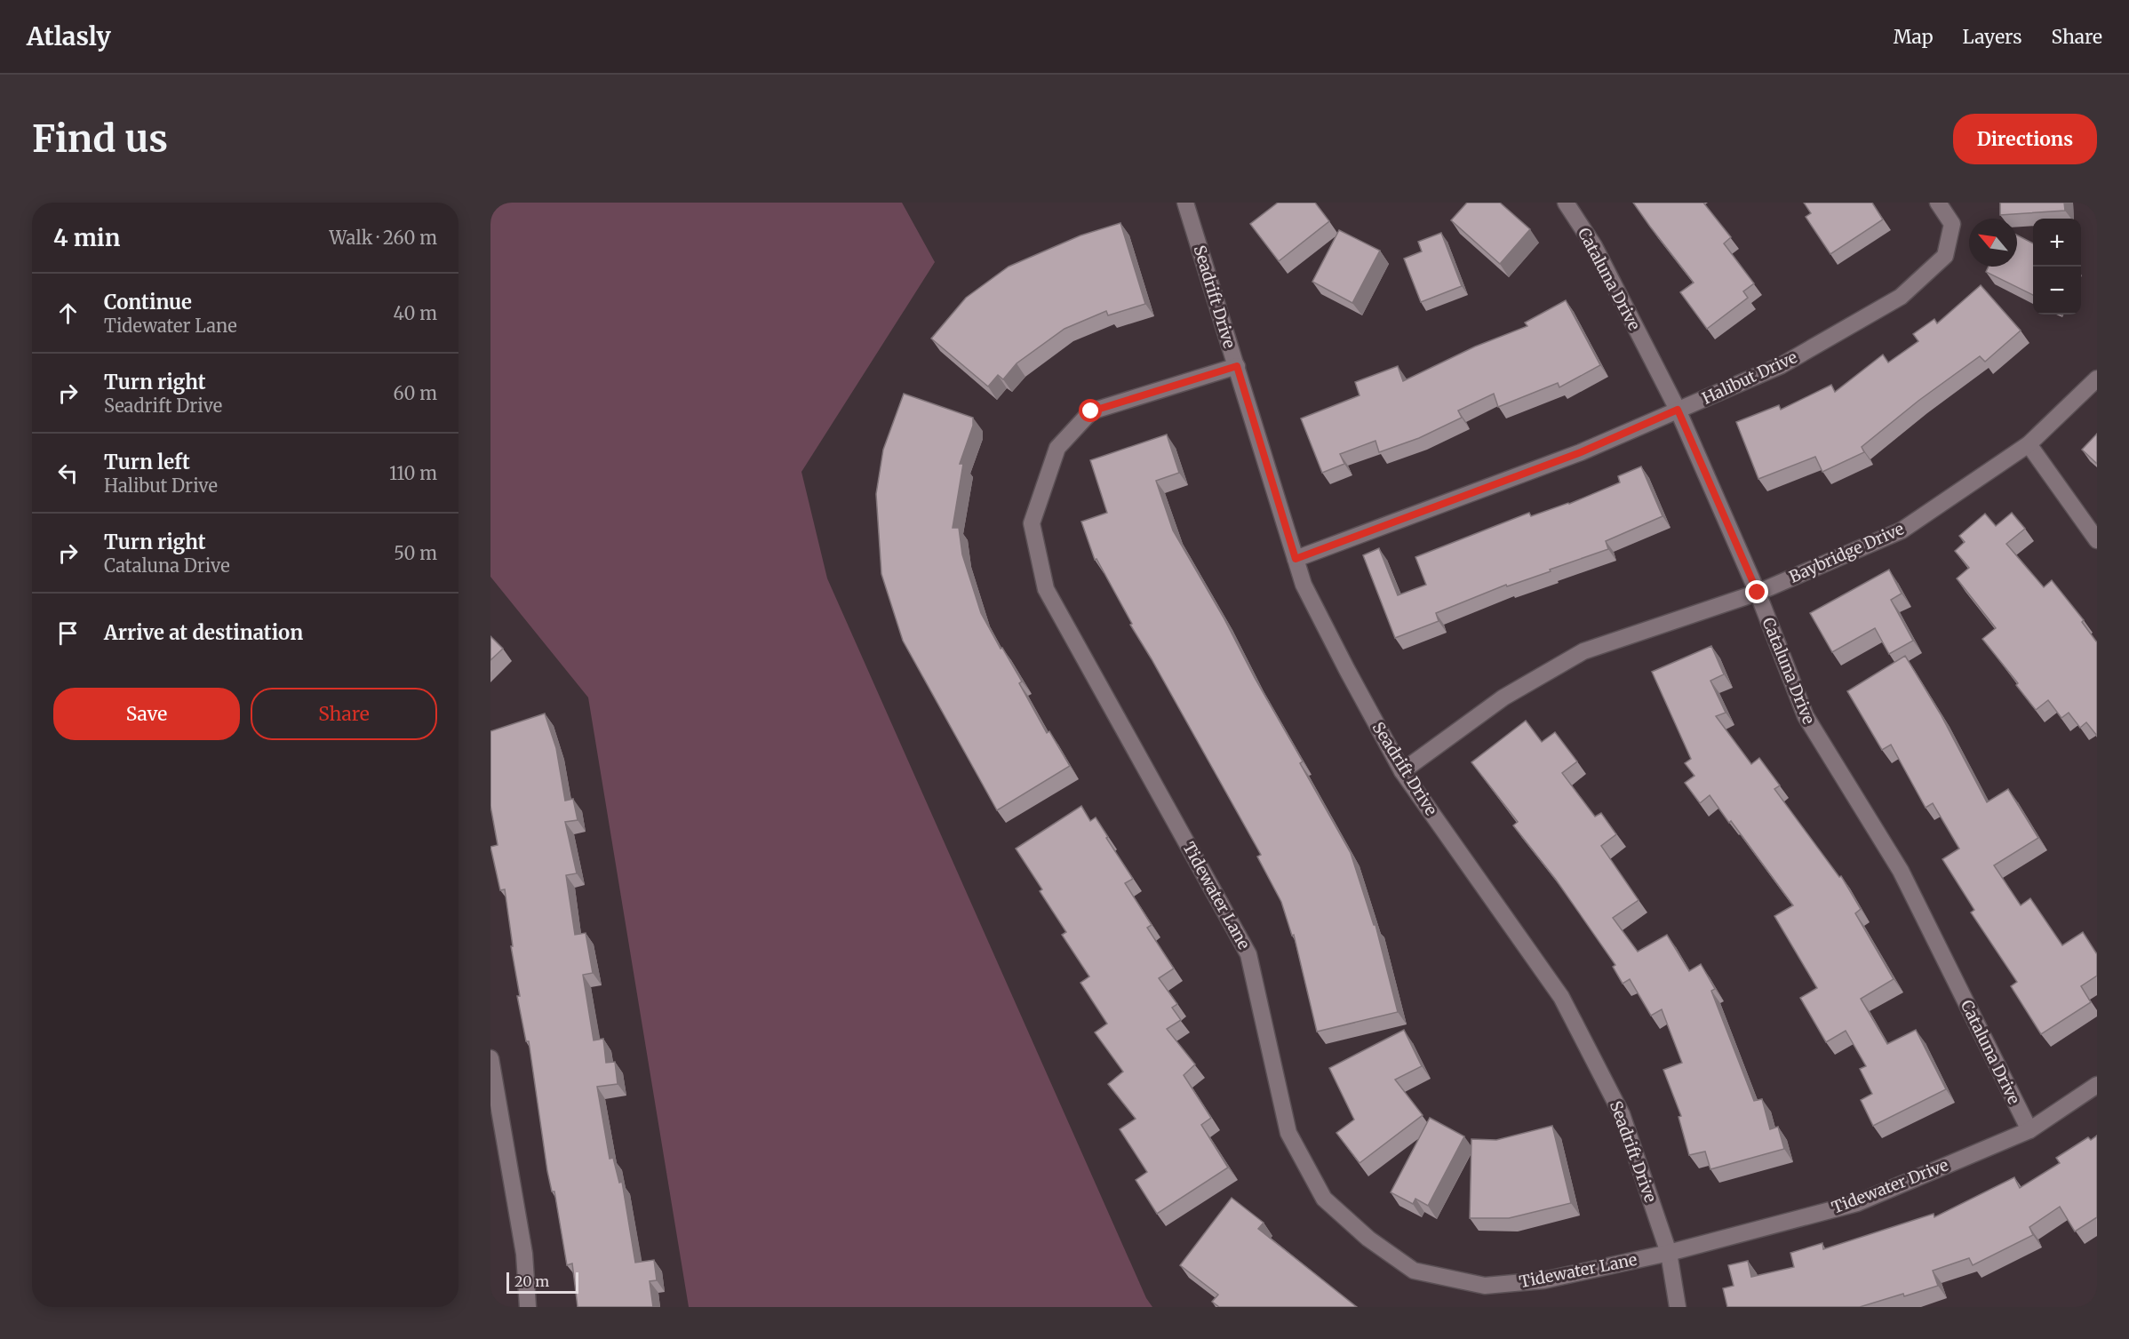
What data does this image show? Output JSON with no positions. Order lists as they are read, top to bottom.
{
  "streets": {
    "street": [
      "Cataluna Drive",
      "Seadrift Drive",
      "Halibut Drive",
      "Baybridge Drive",
      "Tidewater Lane",
      "Tidewater Drive"
    ]
  },
  "crossings": [
    ["Cataluna Drive", "Halibut Drive"],
    ["Cataluna Drive", "Baybridge Drive"],
    ["Cataluna Drive", "Tidewater Drive"],
    ["Seadrift Drive", "Halibut Drive"],
    ["Seadrift Drive", "Baybridge Drive"],
    ["Seadrift Drive", "Tidewater Lane"],
    ["Seadrift Drive", "Tidewater Drive"],
    ["Tidewater Lane", "Tidewater Drive"]
  ],
  "scale_bar": "20 m",
  "north": "top left",
  "page": {
    "header": "Atlasly",
    "nav": ["Map", "Layers", "Share"],
    "buttons": [
      "Directions",
      ["Save", "Share"]
    ],
    "title": "Find us",
    "heading": ["4 min", "Walk · 260 m"],
    "map_buttons": ["+", "−"],
    "list": [
      ["Continue", "Tidewater Lane", "40 m"],
      ["Turn right", "Seadrift Drive", "60 m"],
      ["Turn left", "Halibut Drive", "110 m"],
      ["Turn right", "Cataluna Drive", "50 m"],
      "Arrive at destination"
    ],
    "scale": "20 m"
  }
}
